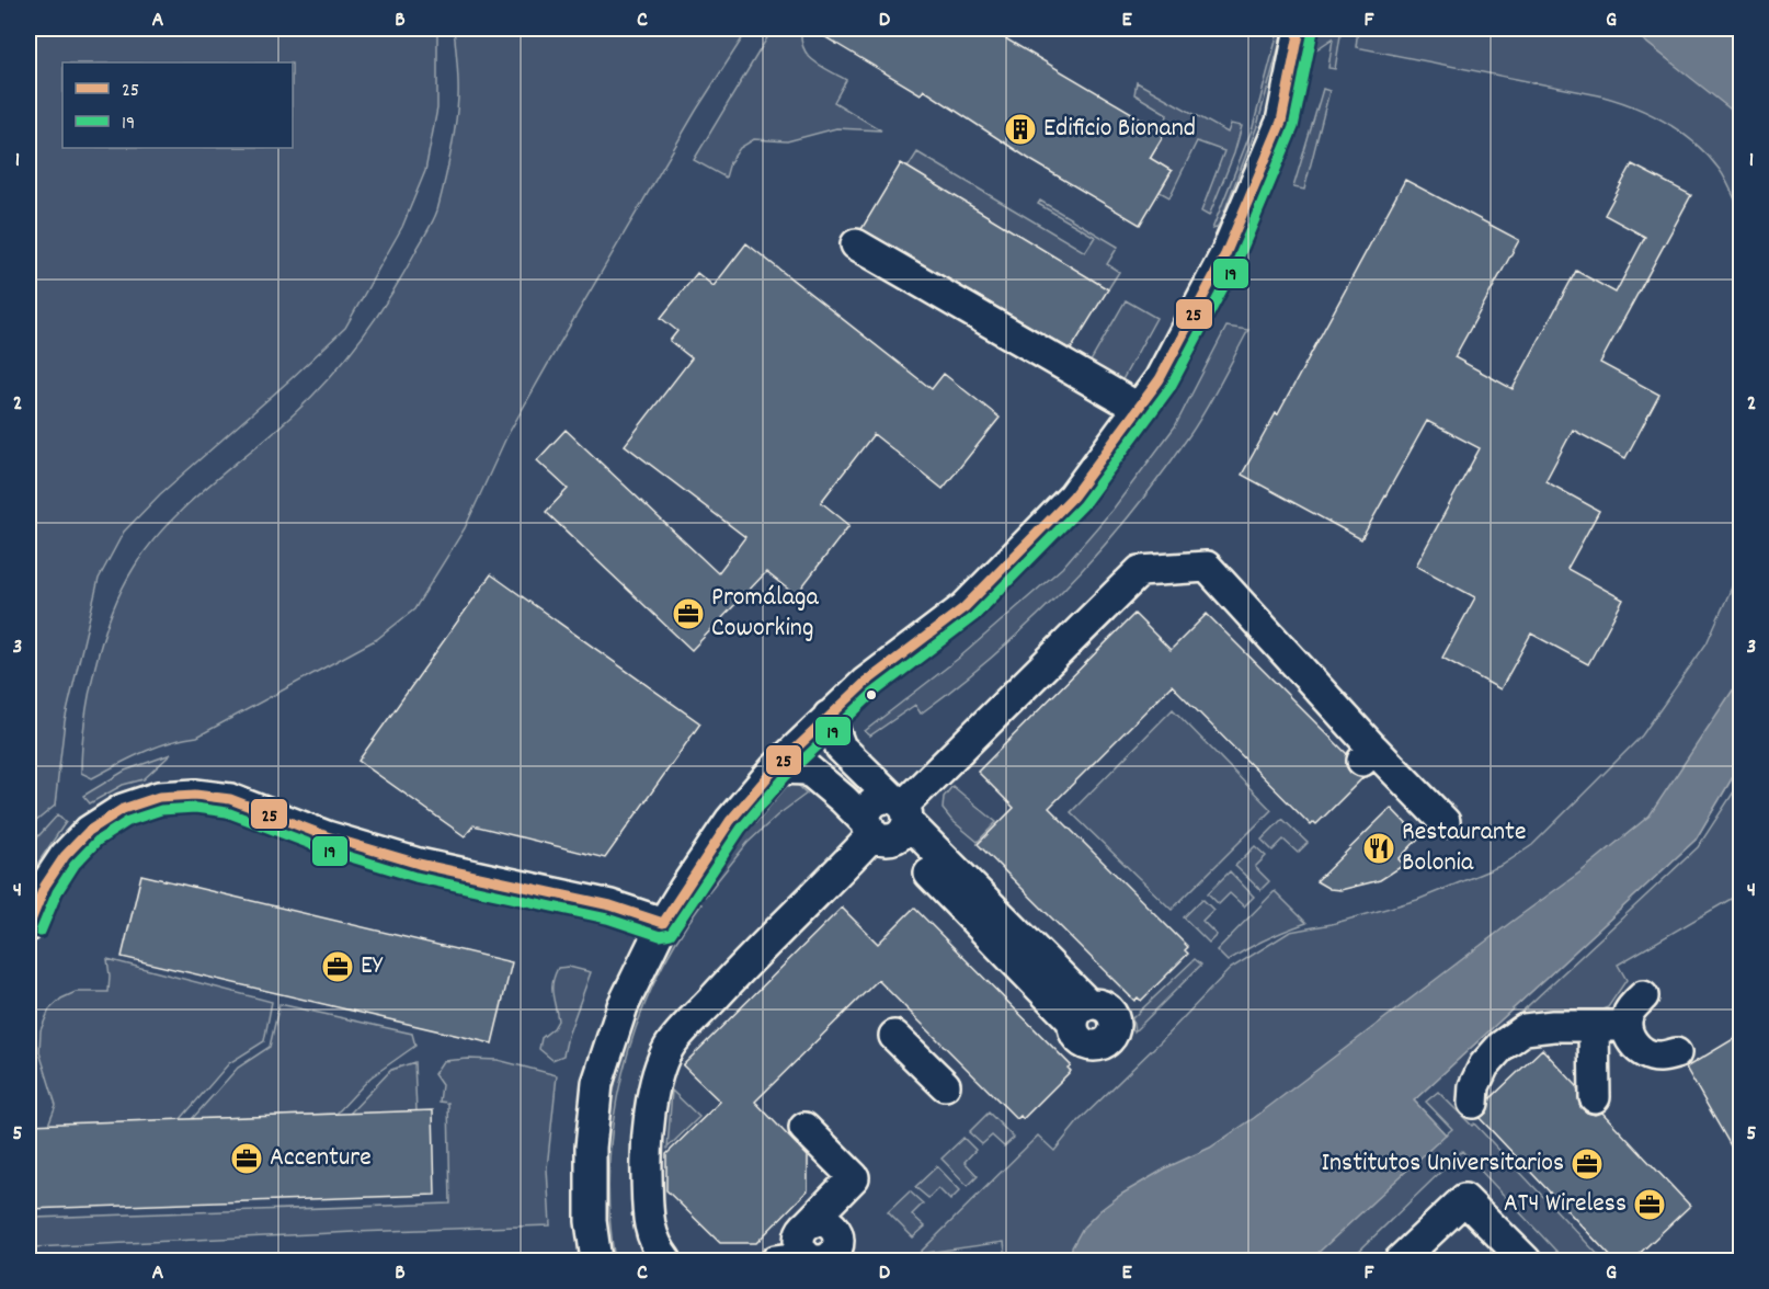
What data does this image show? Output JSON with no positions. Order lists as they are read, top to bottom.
{
  "places": {
    "building": ["Edificio Bionand"],
    "office": [
      "Promálaga Coworking",
      "EY",
      "Accenture",
      "Institutos Universitarios",
      "AT4 Wireless"
    ],
    "restaurant": ["Restaurante Bolonia"]
  },
  "lines": ["transit line 25", "transit line 19"],
  "legend": ["25", "19"],
  "grid": {
    "columns": [
      "A",
      "B",
      "C",
      "D",
      "E",
      "F",
      "G"
    ],
    "rows": [
      "1",
      "2",
      "3",
      "4",
      "5"
    ]
  }
}
